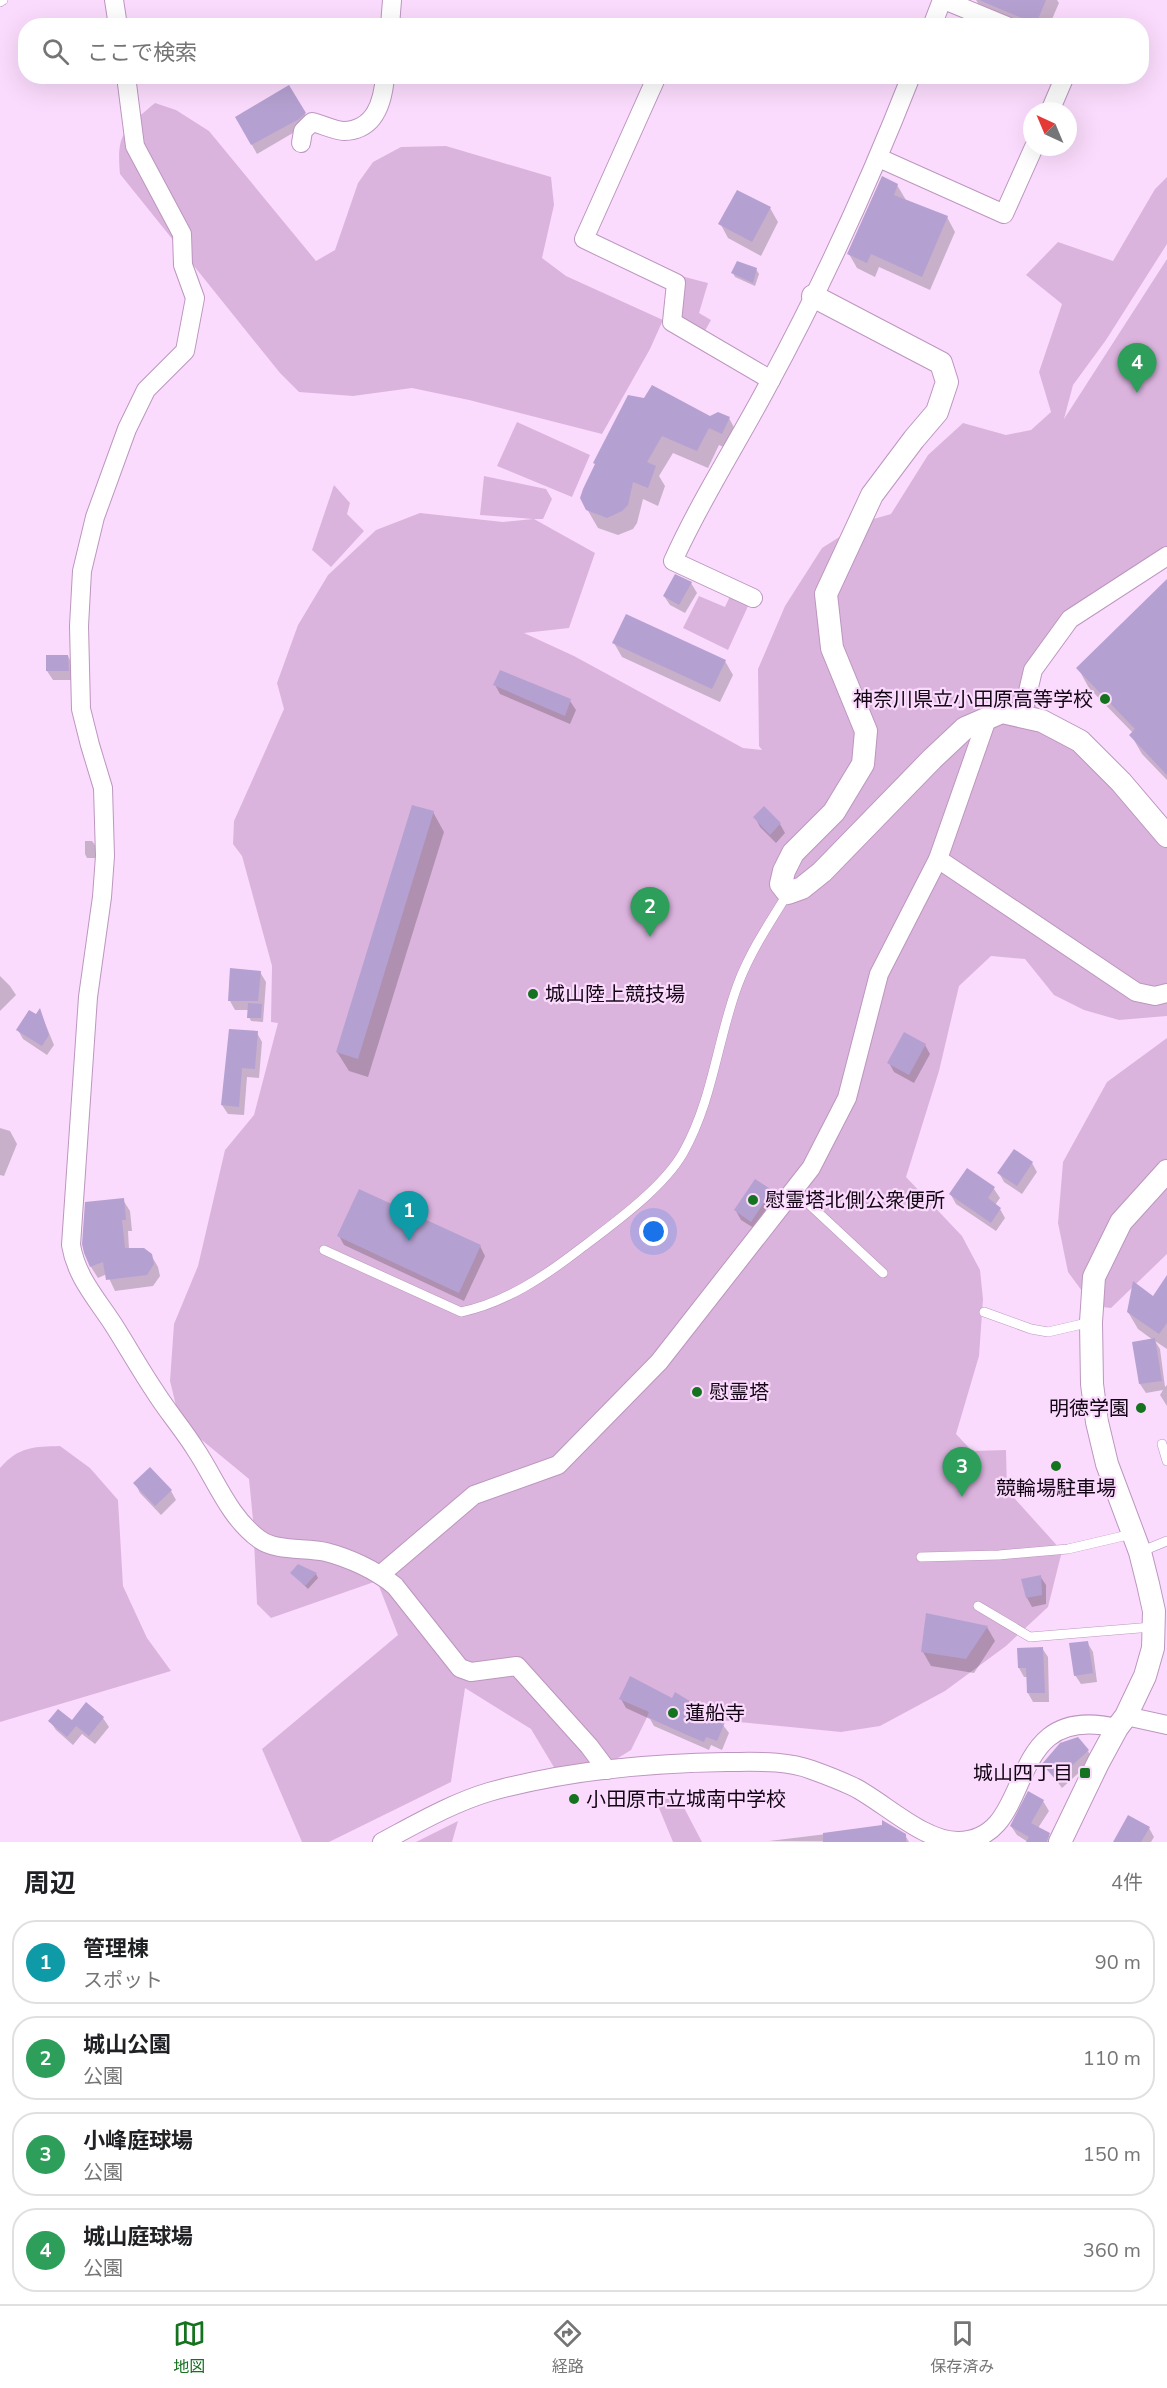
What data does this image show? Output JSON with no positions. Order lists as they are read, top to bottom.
{
  "places": {
    "other": [
      "神奈川県立小田原高等学校",
      "城山陸上競技場",
      "慰霊塔北側公衆便所",
      "慰霊塔",
      "明徳学園",
      "競輪場駐車場",
      "蓮船寺",
      "小田原市立城南中学校"
    ],
    "transit": ["城山四丁目"]
  },
  "north": "top left",
  "page": {
    "search": "ここで検索",
    "pins": [
      "4",
      "2",
      "1",
      "3"
    ],
    "heading": ["周辺", "4件"],
    "list": [
      {
        "mark": "1",
        "name": "管理棟",
        "note": "スポット",
        "value": "90 m"
      },
      {
        "mark": "2",
        "name": "城山公園",
        "note": "公園",
        "value": "110 m"
      },
      {
        "mark": "3",
        "name": "小峰庭球場",
        "note": "公園",
        "value": "150 m"
      },
      {
        "mark": "4",
        "name": "城山庭球場",
        "note": "公園",
        "value": "360 m"
      }
    ],
    "nav": ["地図", "経路", "保存済み"]
  }
}
